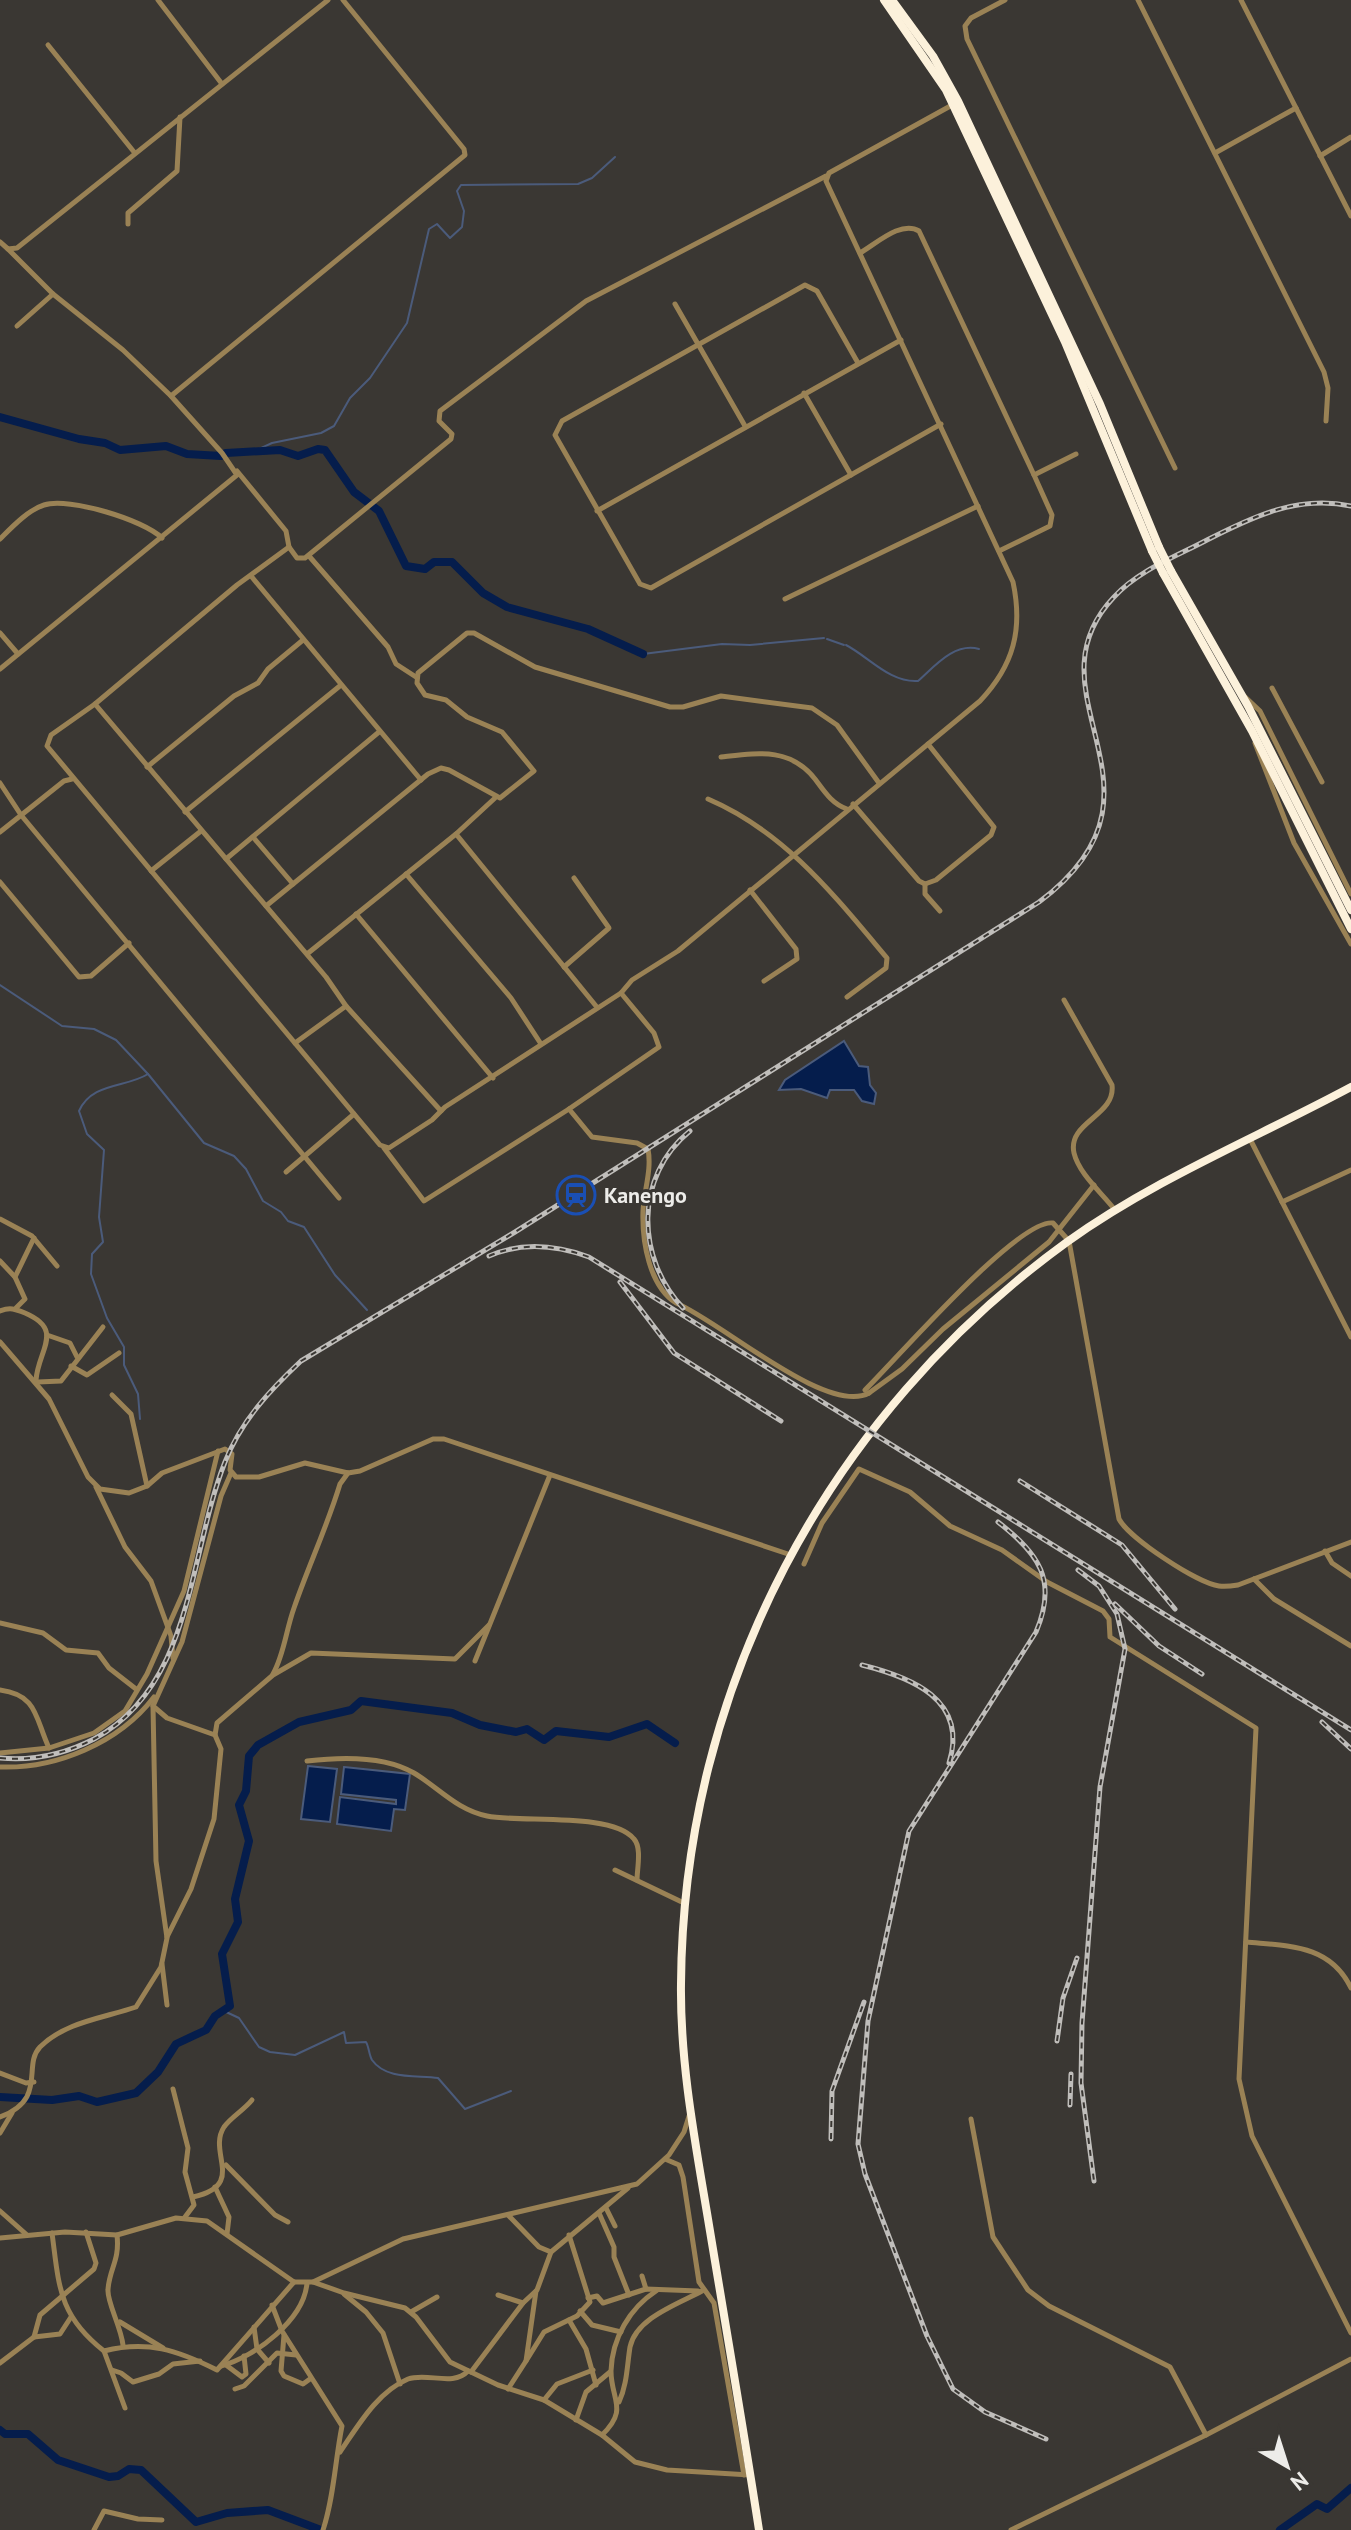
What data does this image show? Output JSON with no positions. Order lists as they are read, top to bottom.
{
  "places": {
    "station": ["Kanengo"]
  },
  "north": "bottom right"
}
